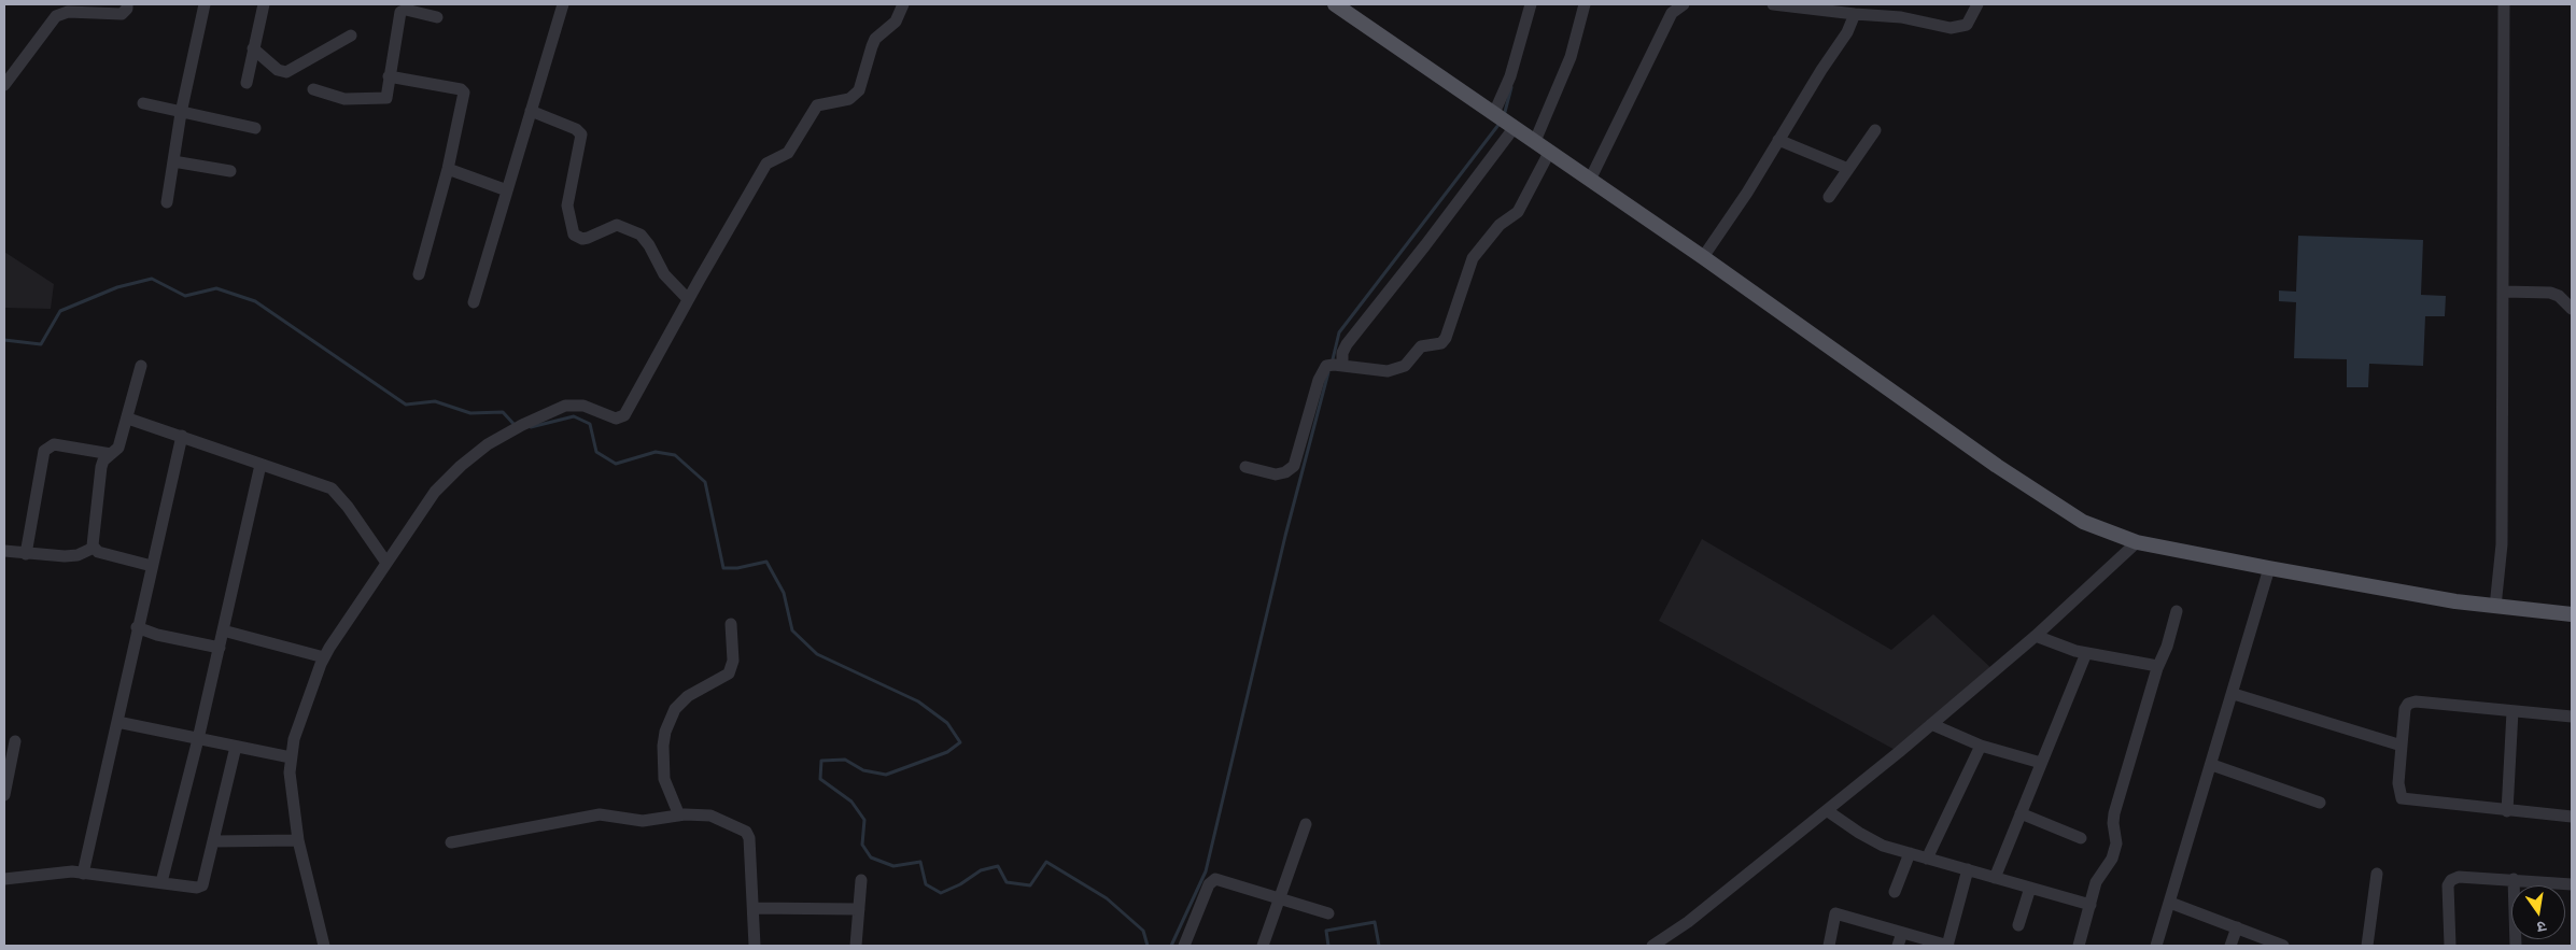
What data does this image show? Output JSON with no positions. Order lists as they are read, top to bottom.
{
  "north": "bottom"
}
